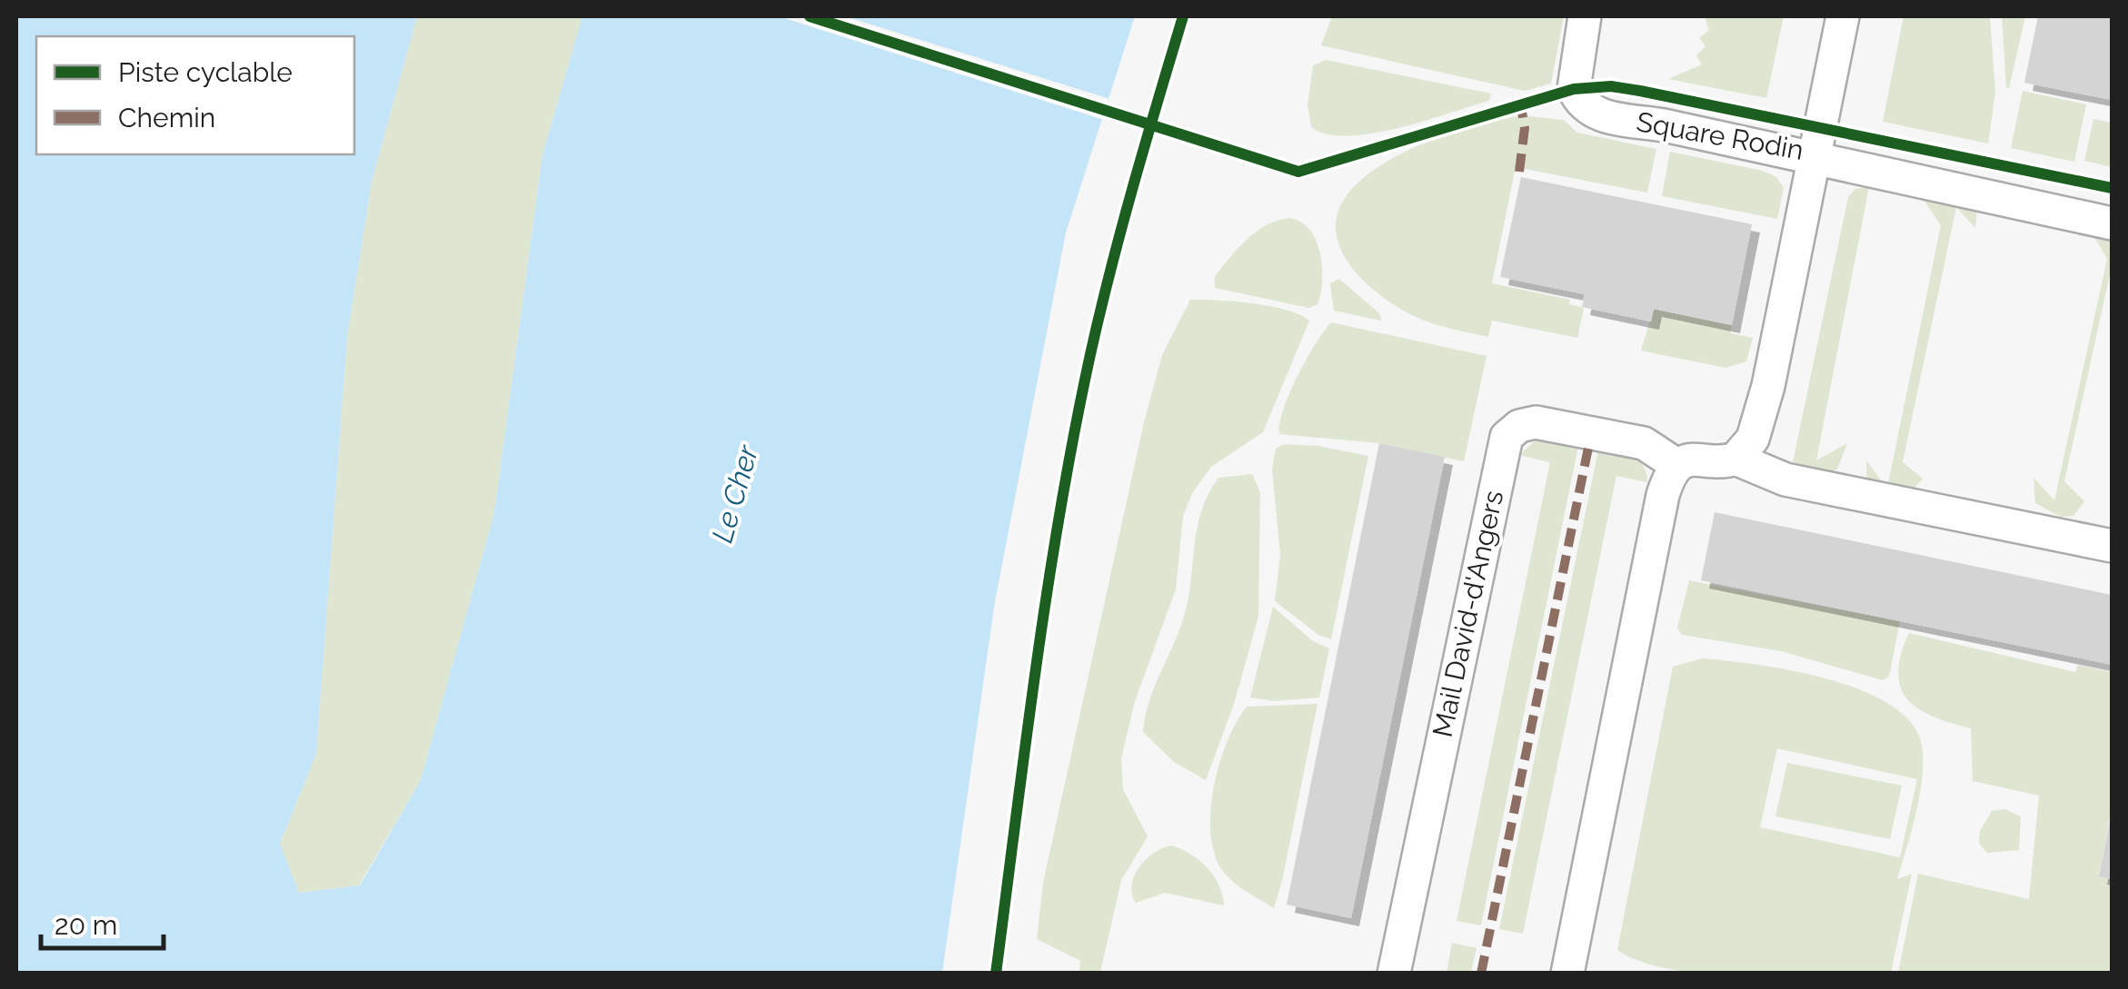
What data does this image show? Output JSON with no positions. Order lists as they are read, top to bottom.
{
  "streets": {
    "street": ["Square Rodin", "Mail David-d'Angers"]
  },
  "water": ["Le Cher"],
  "legend": ["Piste cyclable", "Chemin"],
  "scale_bar": "20 m"
}
